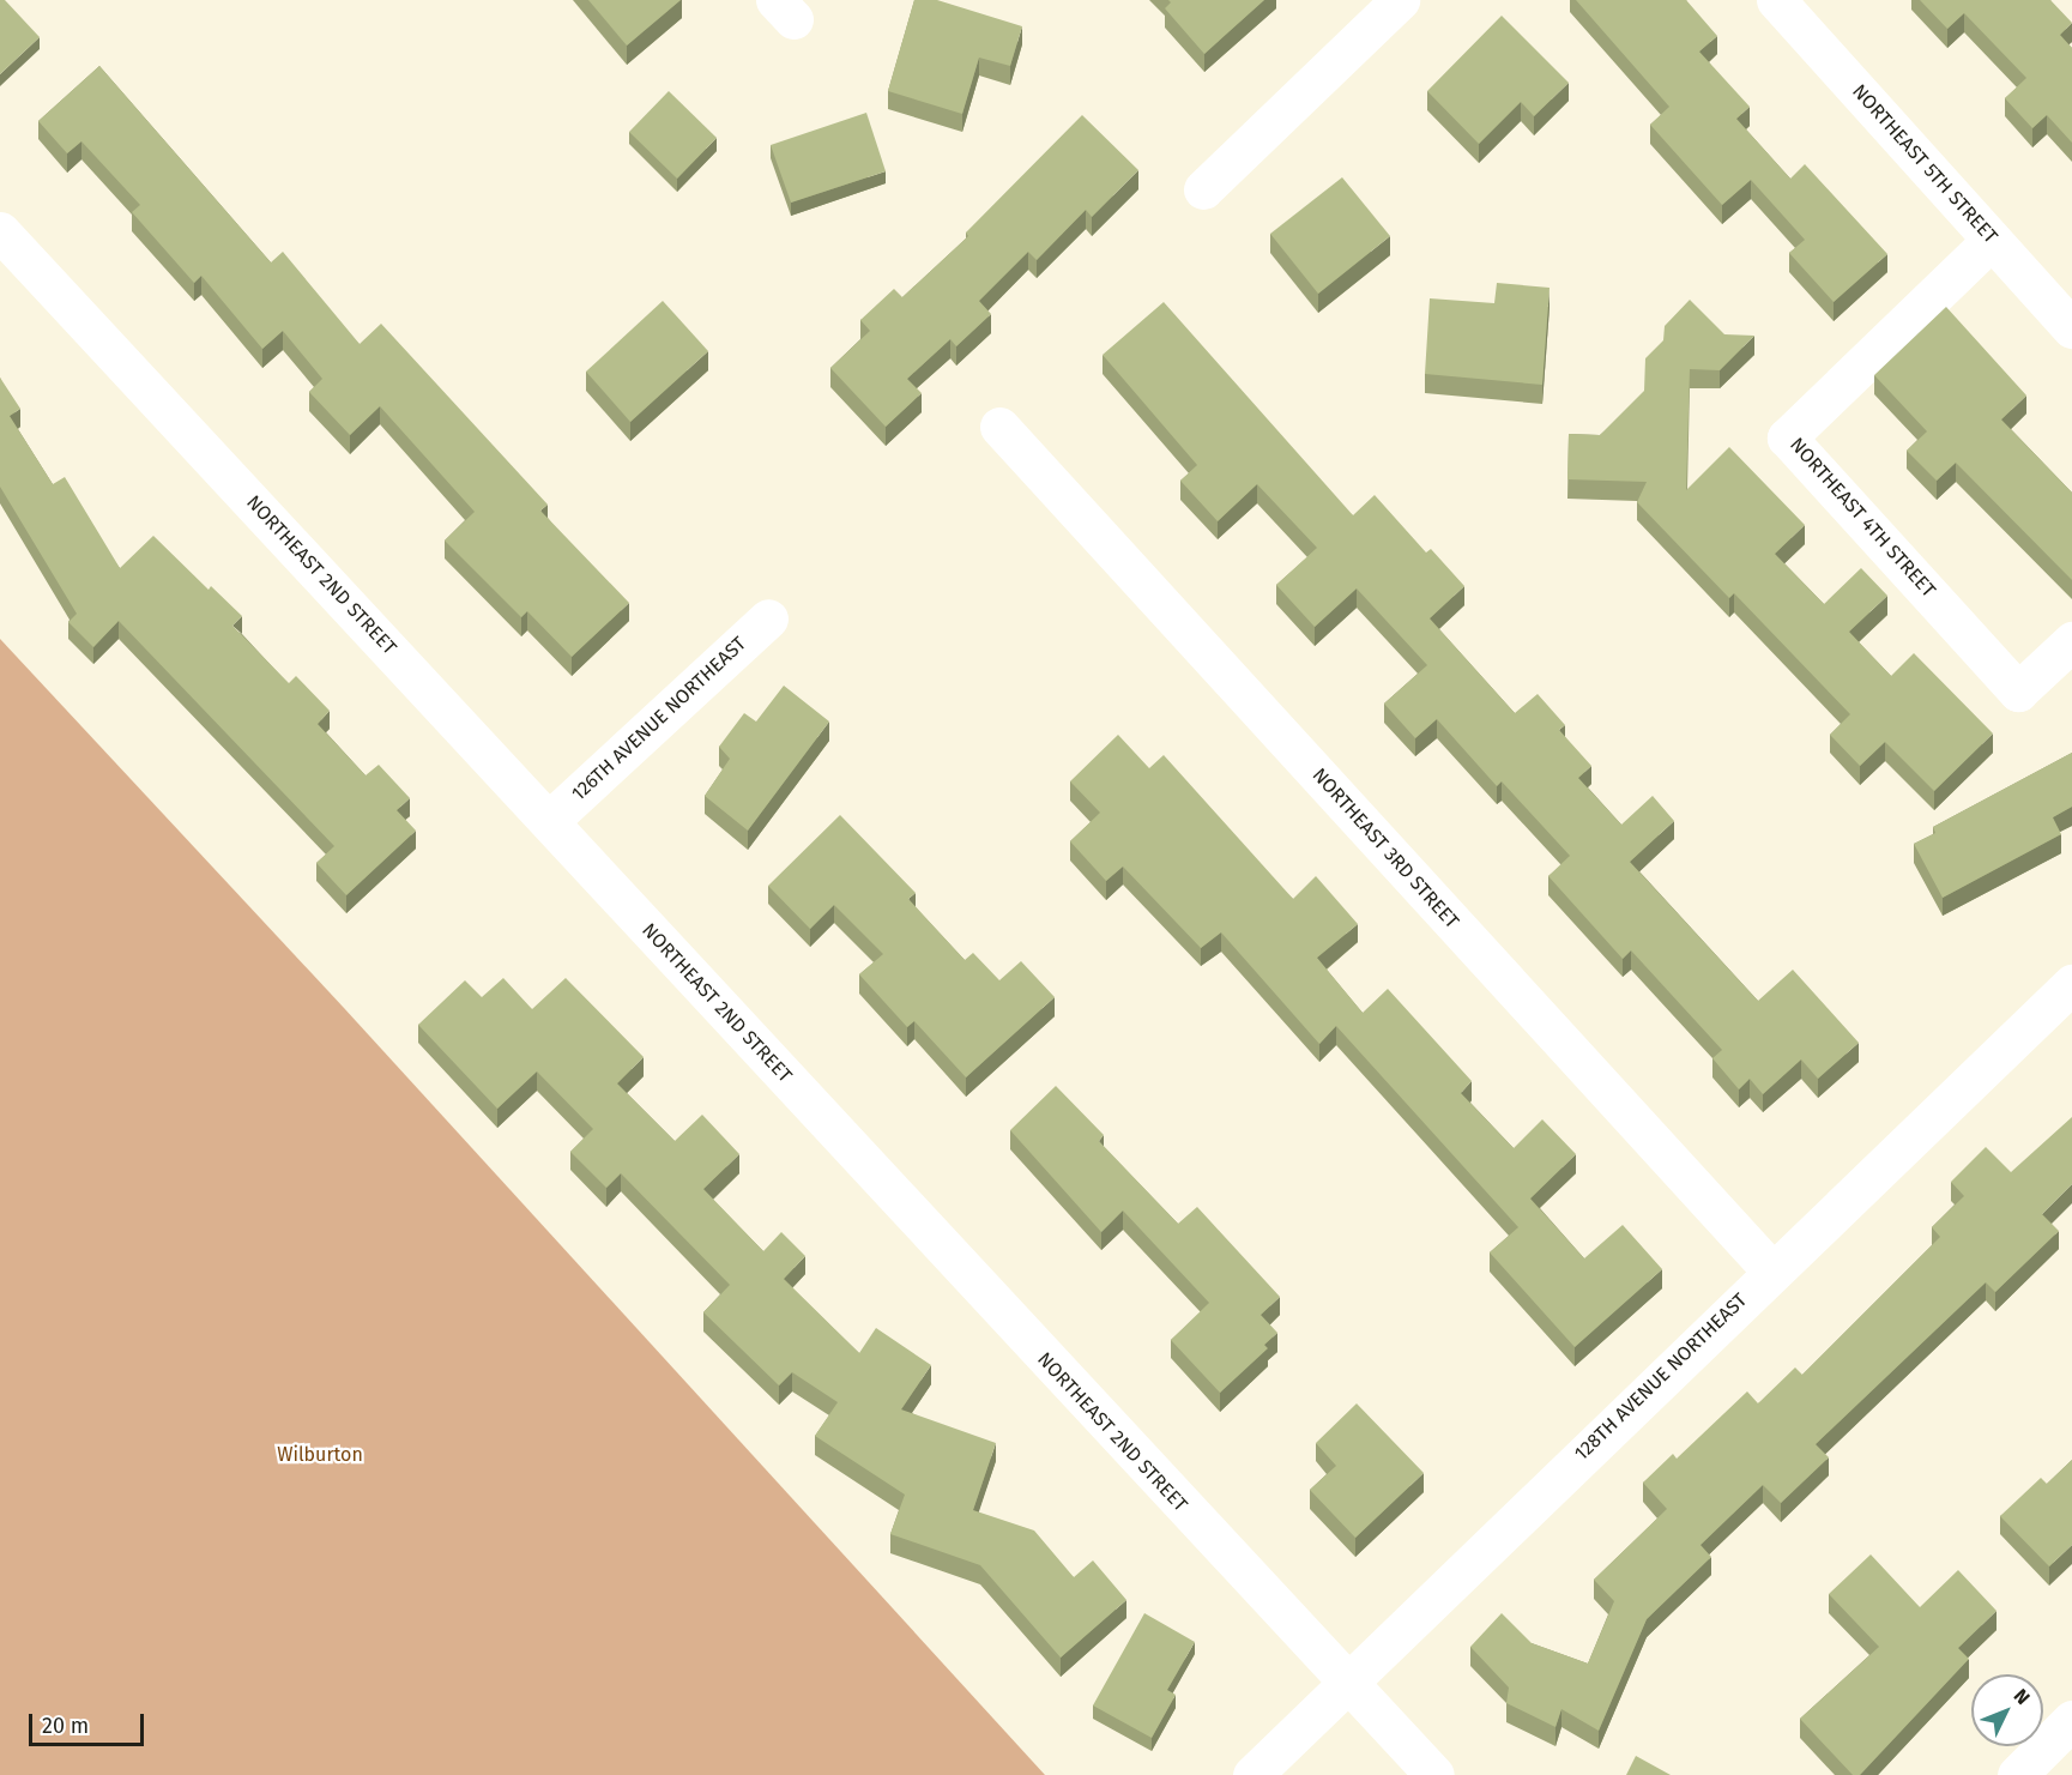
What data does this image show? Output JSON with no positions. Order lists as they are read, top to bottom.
{
  "streets": {
    "street": [
      "NORTHEAST 5TH STREET",
      "NORTHEAST 4TH STREET",
      "NORTHEAST 2ND STREET",
      "126TH AVENUE NORTHEAST",
      "NORTHEAST 3RD STREET",
      "128TH AVENUE NORTHEAST"
    ]
  },
  "crossings": [
    ["NORTHEAST 5TH STREET", "NORTHEAST 4TH STREET"],
    ["NORTHEAST 2ND STREET", "126TH AVENUE NORTHEAST"],
    ["NORTHEAST 2ND STREET", "128TH AVENUE NORTHEAST"],
    ["NORTHEAST 3RD STREET", "128TH AVENUE NORTHEAST"]
  ],
  "parks": ["Wilburton"],
  "scale_bar": "20 m",
  "north": "top right"
}
